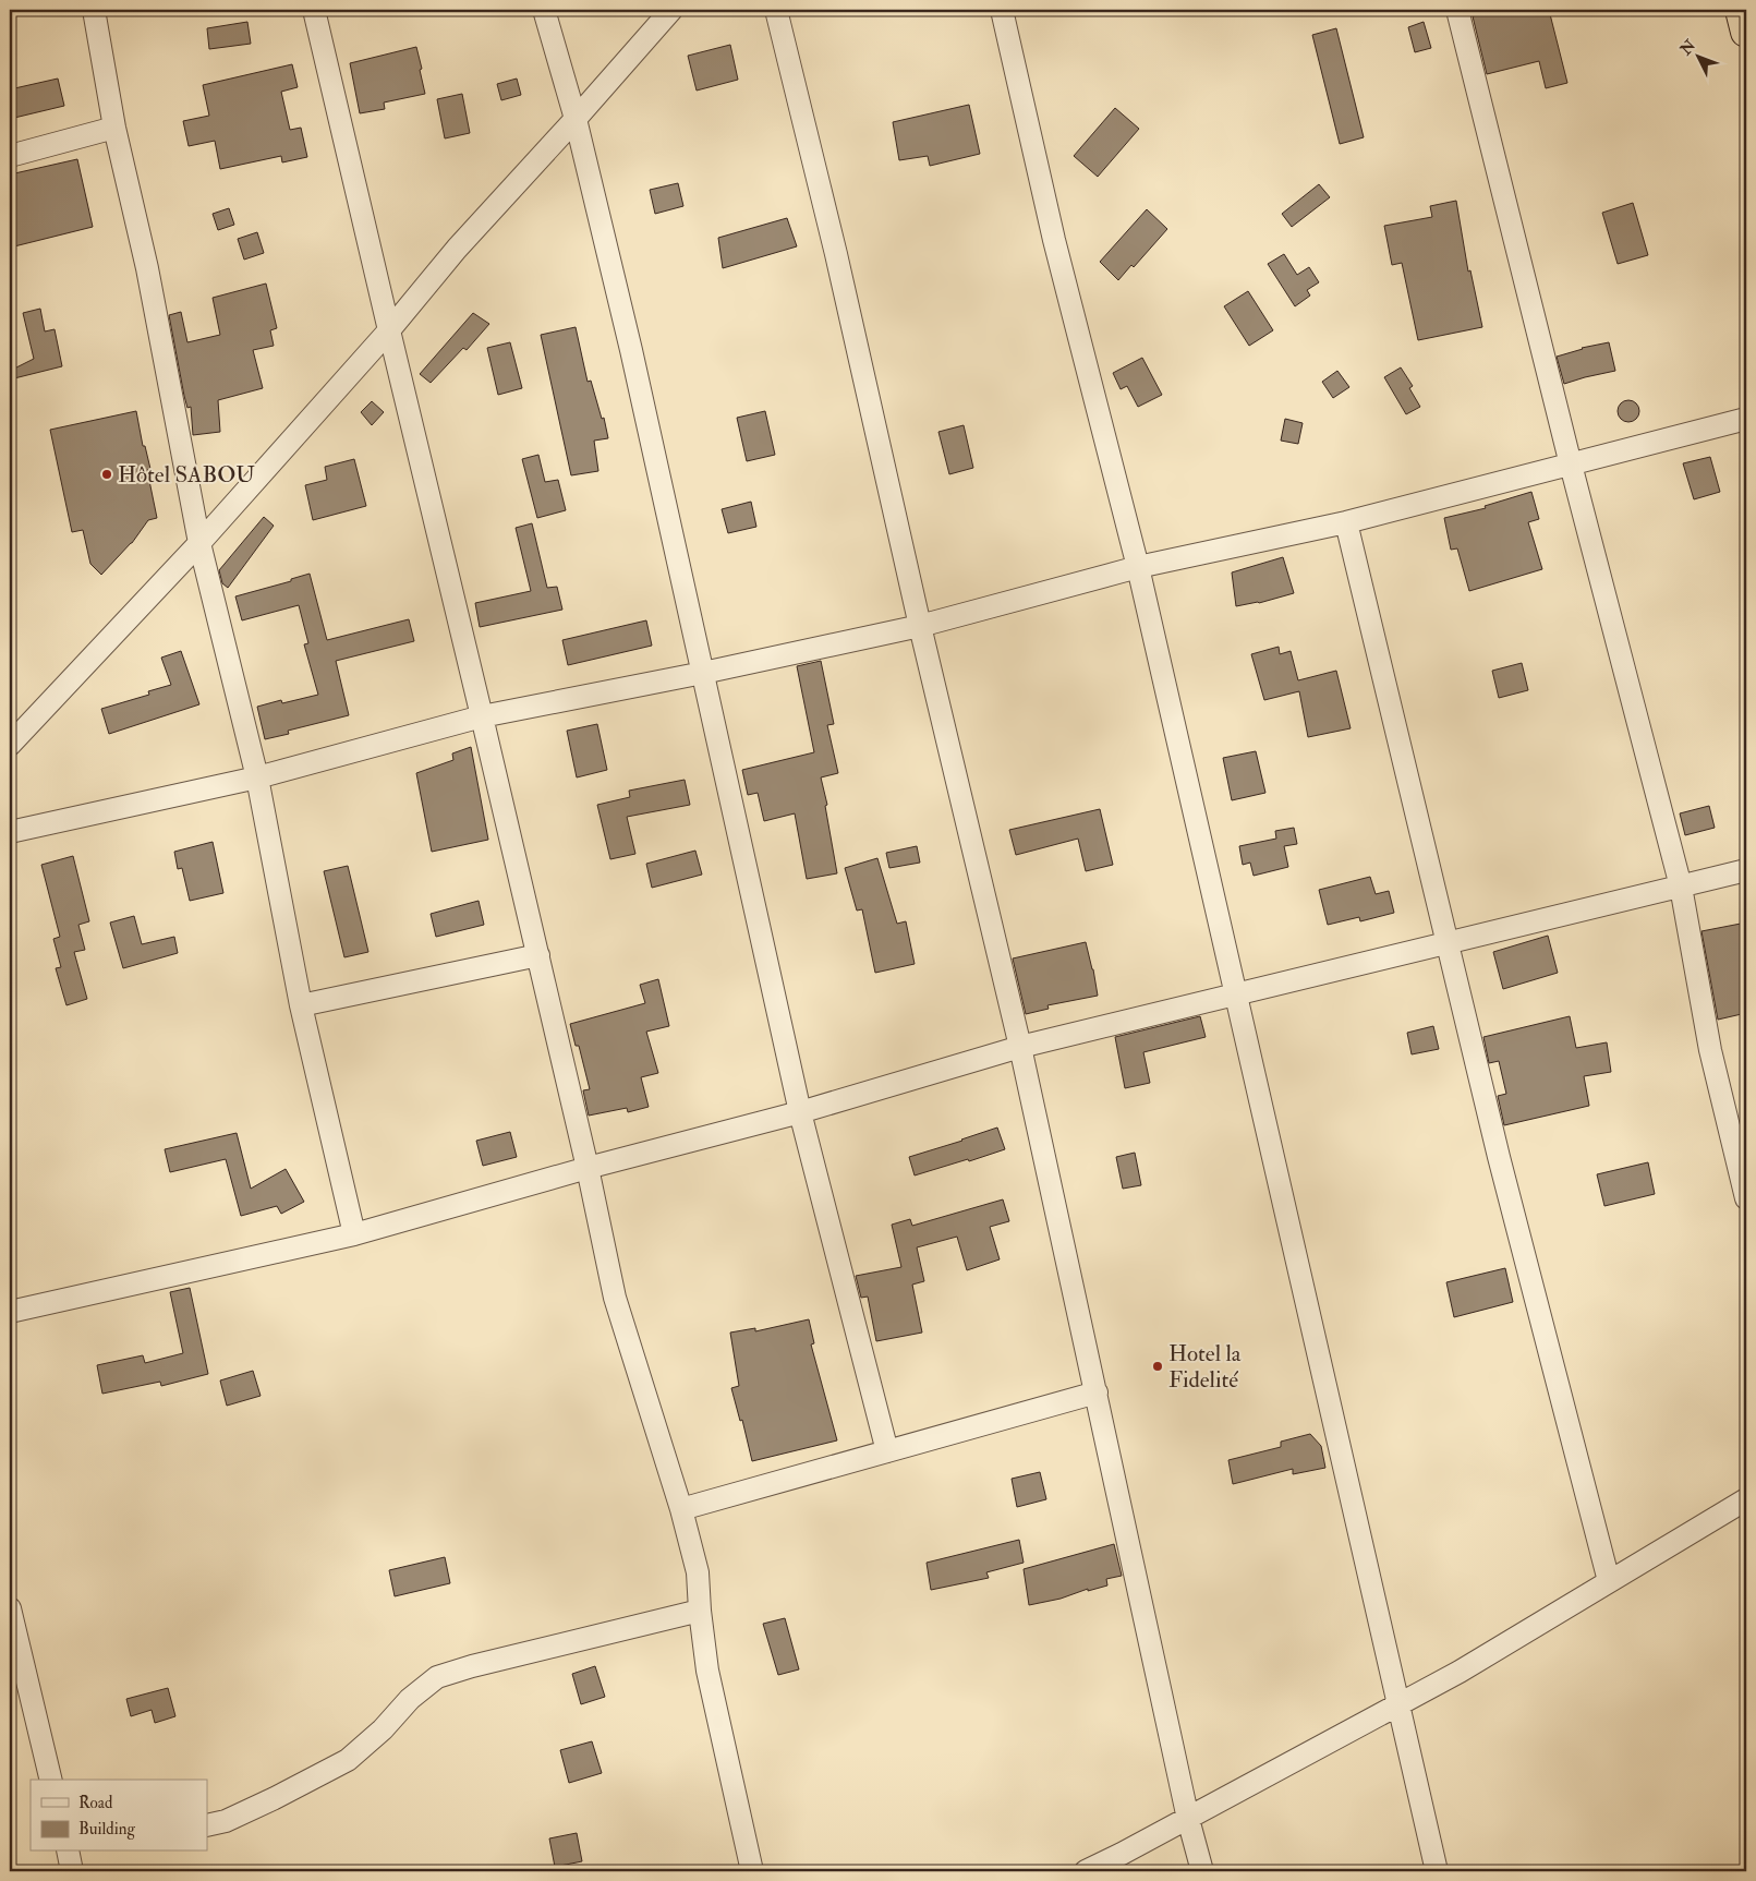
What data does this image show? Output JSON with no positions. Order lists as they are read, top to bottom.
{
  "places": ["Hôtel SABOU", "Hotel la Fidelité"],
  "legend": ["Road", "Building"],
  "north": "top left"
}
